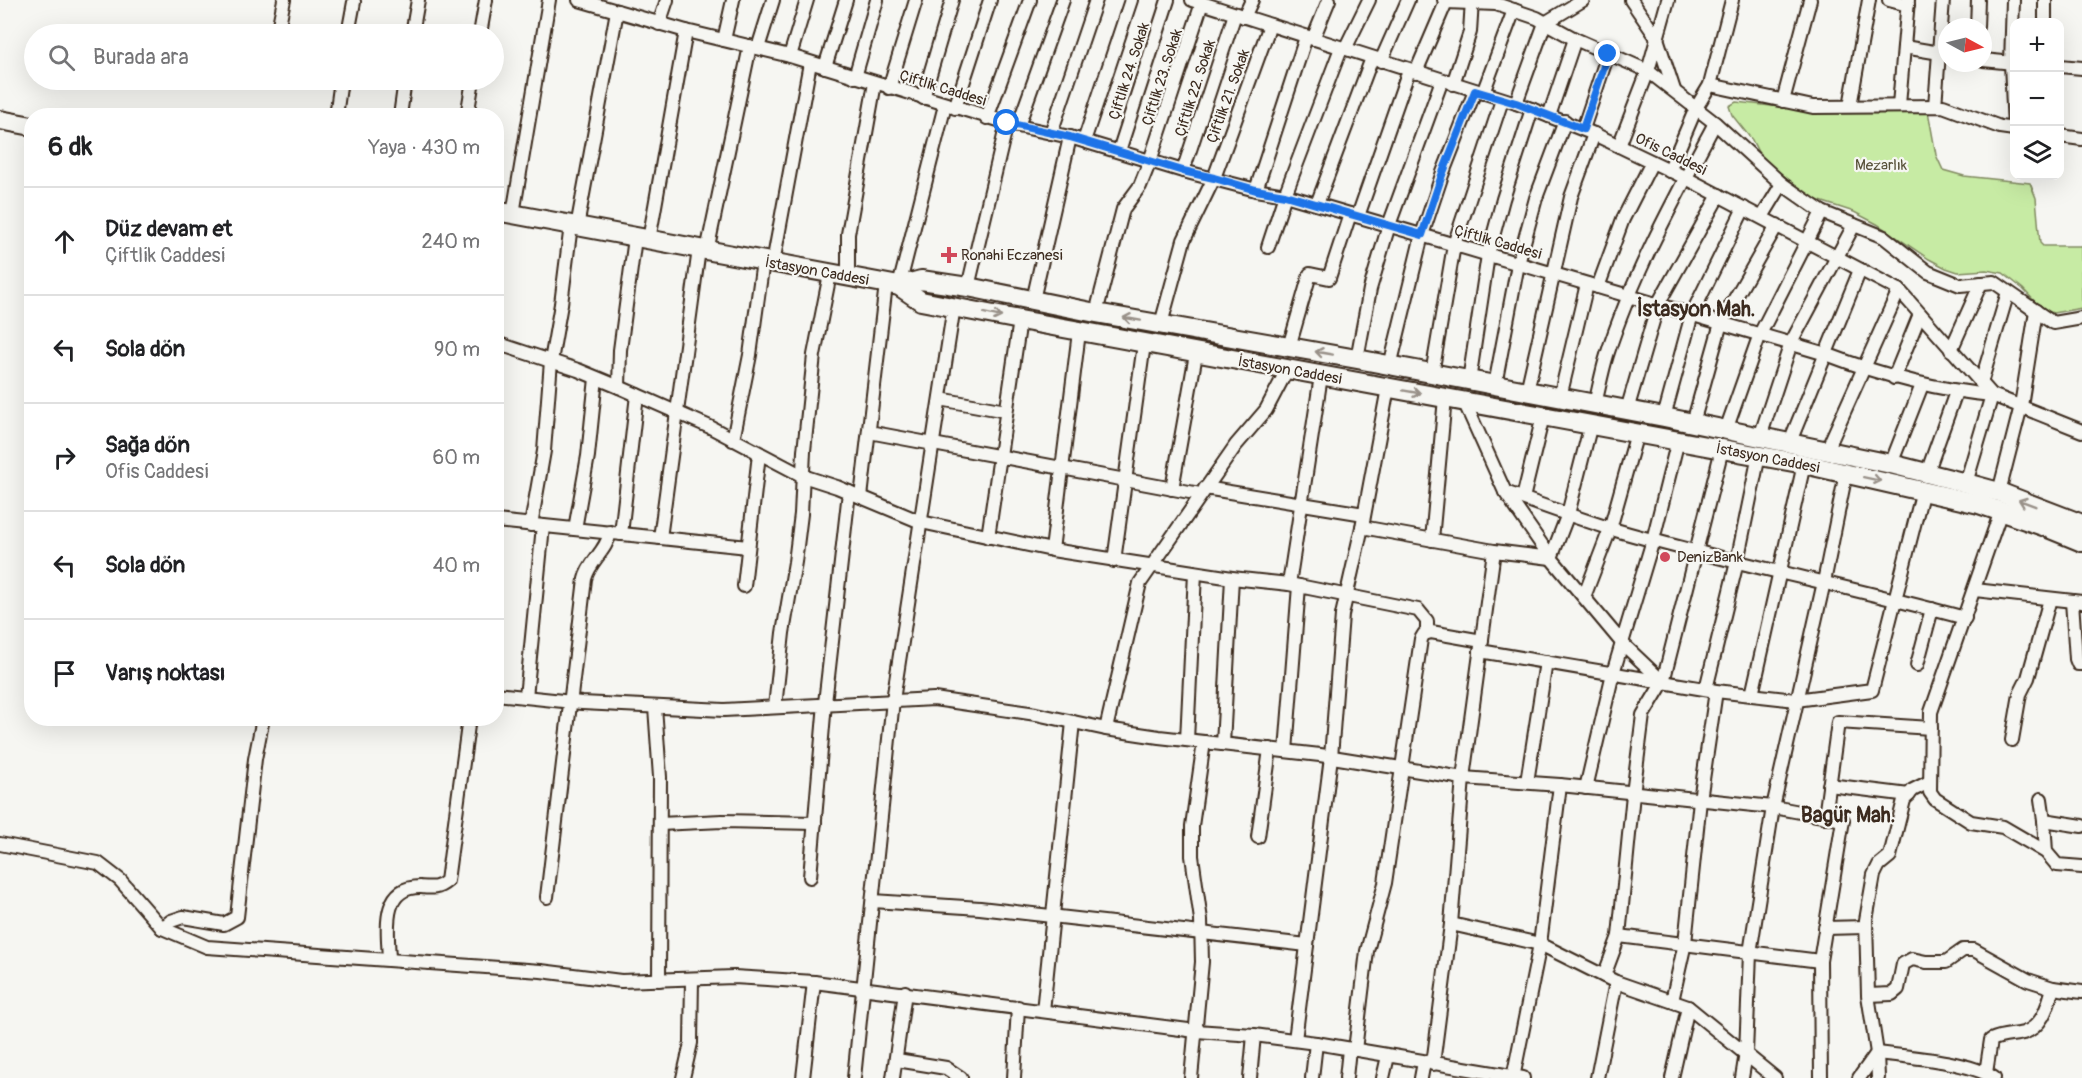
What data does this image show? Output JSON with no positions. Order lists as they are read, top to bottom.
{
  "streets": {
    "main road": ["İstasyon Caddesi"],
    "street": [
      "Çiftlik 24. Sokak",
      "Çiftlik 23. Sokak",
      "Çiftlik Caddesi",
      "Çiftlik 22. Sokak",
      "Çiftlik 21. Sokak",
      "Ofis Caddesi"
    ]
  },
  "crossings": [
    ["Çiftlik 24. Sokak", "Çiftlik Caddesi"],
    ["Çiftlik 23. Sokak", "Çiftlik Caddesi"],
    ["Çiftlik 23. Sokak", "Ofis Caddesi"],
    ["Çiftlik Caddesi", "Çiftlik 22. Sokak"],
    ["Çiftlik Caddesi", "Çiftlik 21. Sokak"],
    ["Çiftlik Caddesi", "Ofis Caddesi"],
    ["Çiftlik 22. Sokak", "Ofis Caddesi"],
    ["Çiftlik 21. Sokak", "Ofis Caddesi"]
  ],
  "districts": ["İstasyon Mah.", "Bagür Mah."],
  "parks": ["Mezarlık"],
  "places": {
    "health": ["Ronahi Eczanesi"],
    "other": ["DenizBank"]
  },
  "north": "right",
  "page": {
    "map_buttons": ["+", "−"],
    "search": "Burada ara",
    "heading": ["6 dk", "Yaya · 430 m"],
    "list": [
      ["Düz devam et", "Çiftlik Caddesi", "240 m"],
      ["Sola dön", "90 m"],
      ["Sağa dön", "Ofis Caddesi", "60 m"],
      ["Sola dön", "40 m"],
      "Varış noktası"
    ]
  }
}
